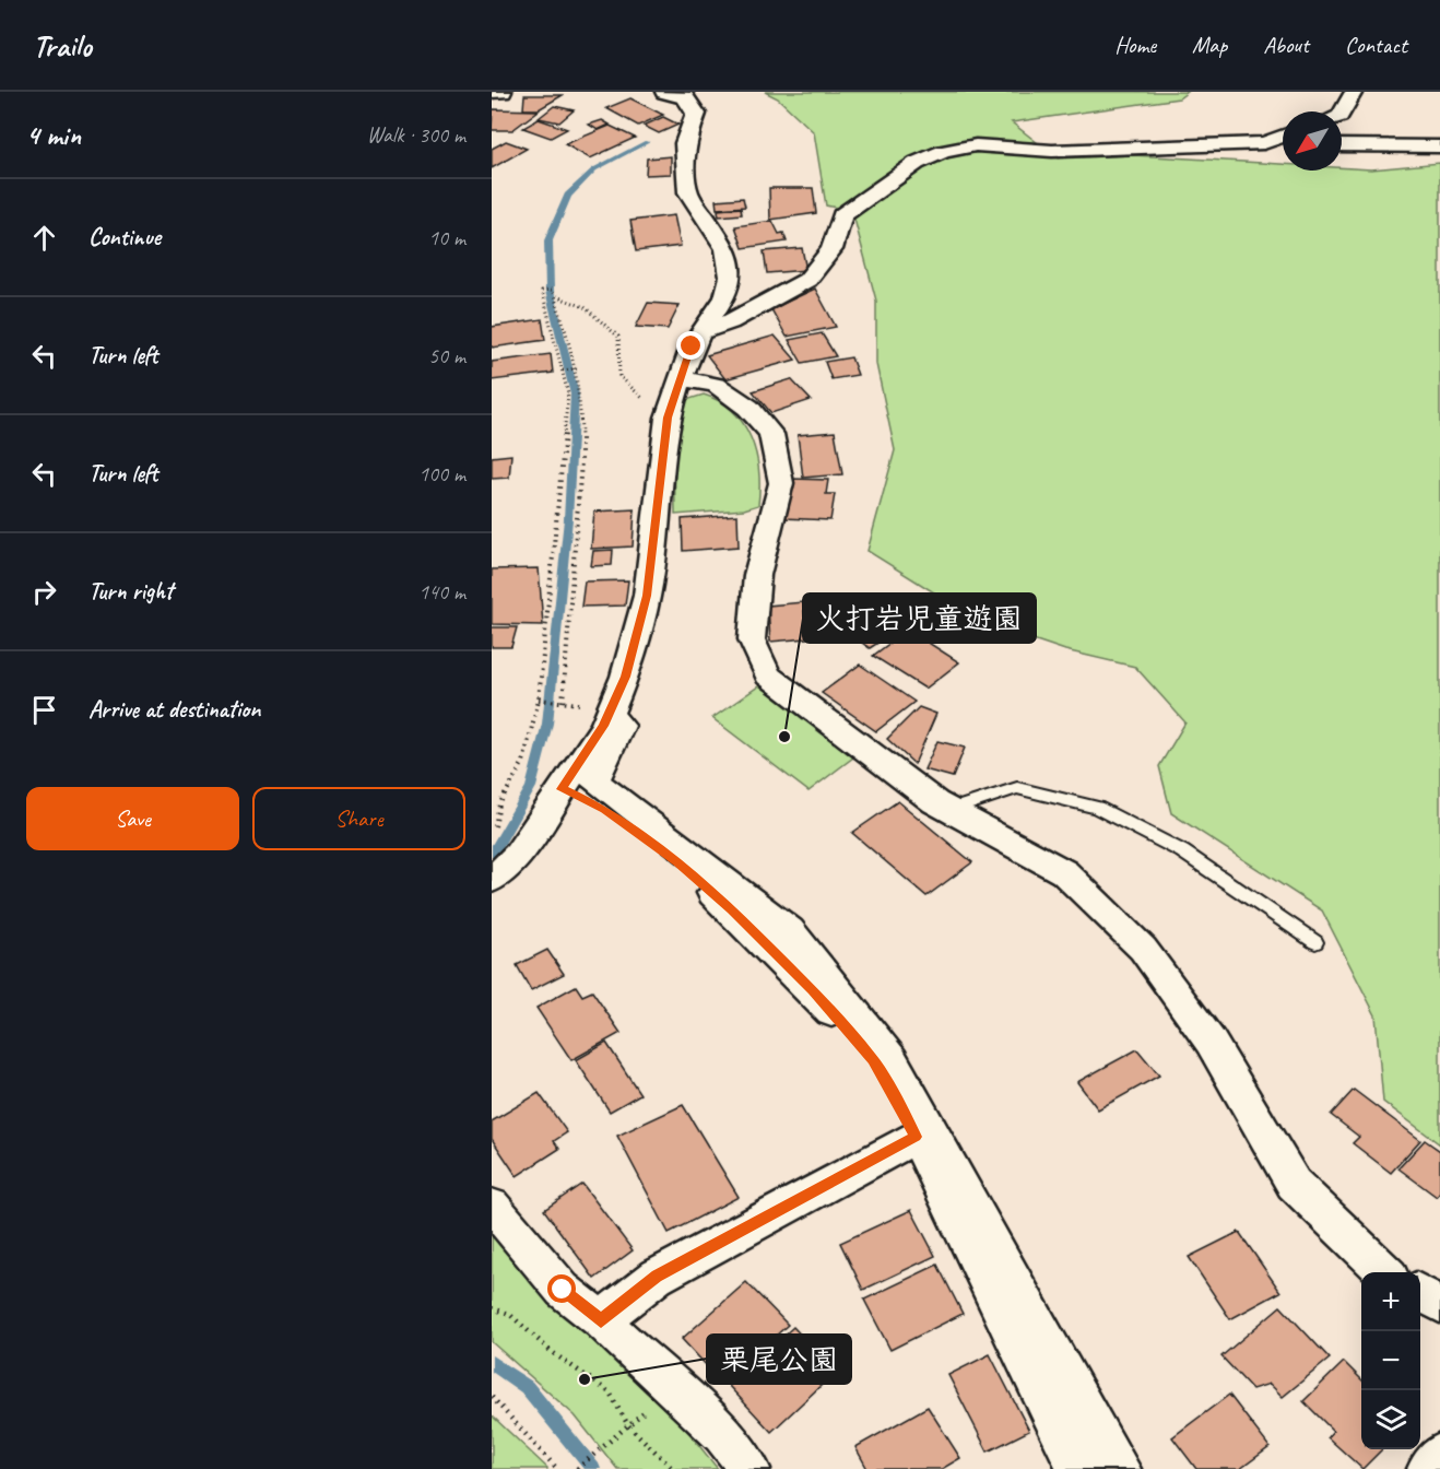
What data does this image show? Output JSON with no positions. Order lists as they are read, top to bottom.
{
  "places": ["火打岩児童遊園", "栗尾公園"],
  "north": "bottom left",
  "page": {
    "header": "Trailo",
    "nav": [
      "Home",
      "Map",
      "About",
      "Contact"
    ],
    "heading": ["4 min", "Walk · 300 m"],
    "list": [
      ["Continue", "10 m"],
      ["Turn left", "50 m"],
      ["Turn left", "100 m"],
      ["Turn right", "140 m"],
      "Arrive at destination"
    ],
    "buttons": ["Save", "Share"],
    "map_buttons": ["+", "−"]
  }
}
